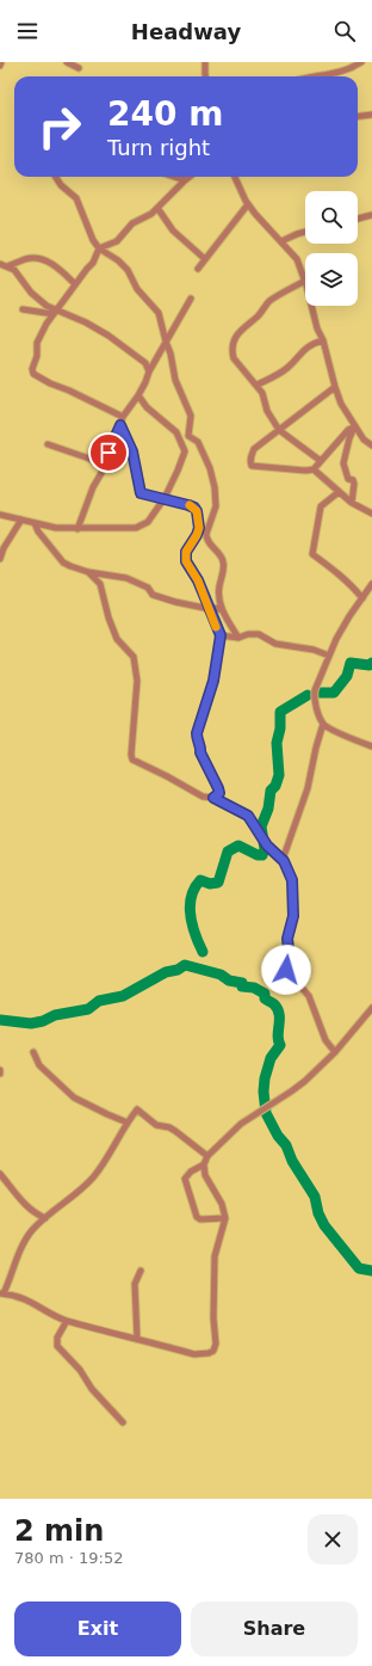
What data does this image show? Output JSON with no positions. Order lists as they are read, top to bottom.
{
  "page": {
    "header": "Headway",
    "turn": ["240 m", "Turn right"],
    "heading": ["2 min", "780 m · 19:52"],
    "buttons": ["Exit", "Share"]
  }
}
